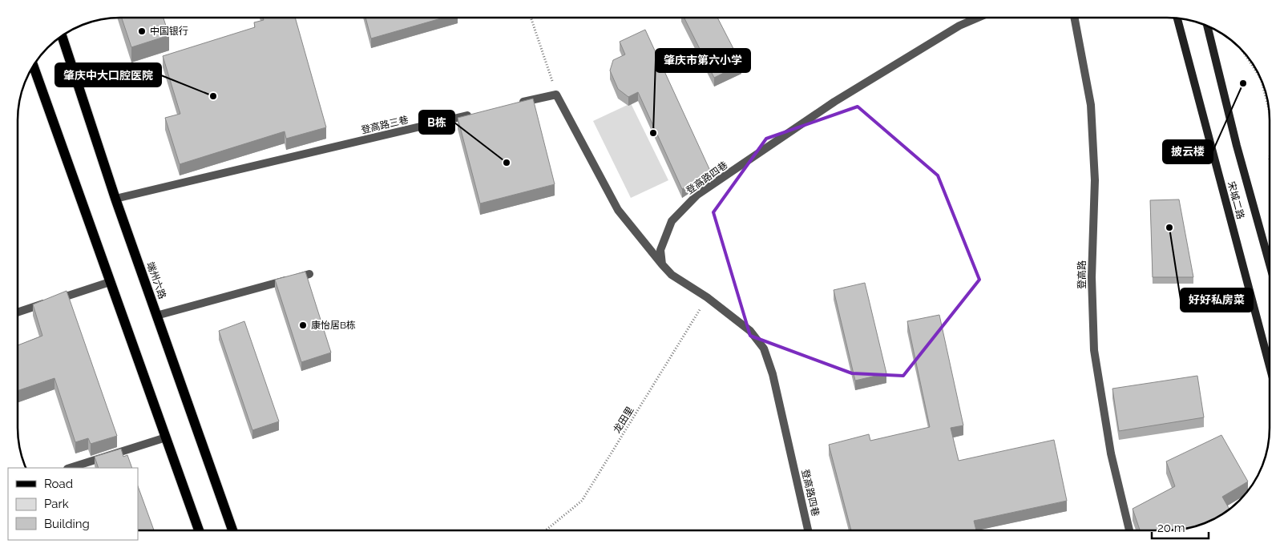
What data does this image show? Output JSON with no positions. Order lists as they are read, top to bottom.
{
  "streets": {
    "main road": ["宋城二路", "端州六路"],
    "street": ["登高路三巷", "登高路四巷", "登高路"],
    "path": ["龙田里"]
  },
  "crossings": [
    ["登高路三巷", "端州六路"],
    ["登高路四巷", "龙田里"]
  ],
  "places": [
    "中国银行",
    "披云楼",
    "肇庆中大口腔医院",
    "肇庆市第六小学",
    "B栋",
    "好好私房菜",
    "康怡居B栋"
  ],
  "legend": ["Road", "Park", "Building"],
  "scale_bar": "20 m"
}
